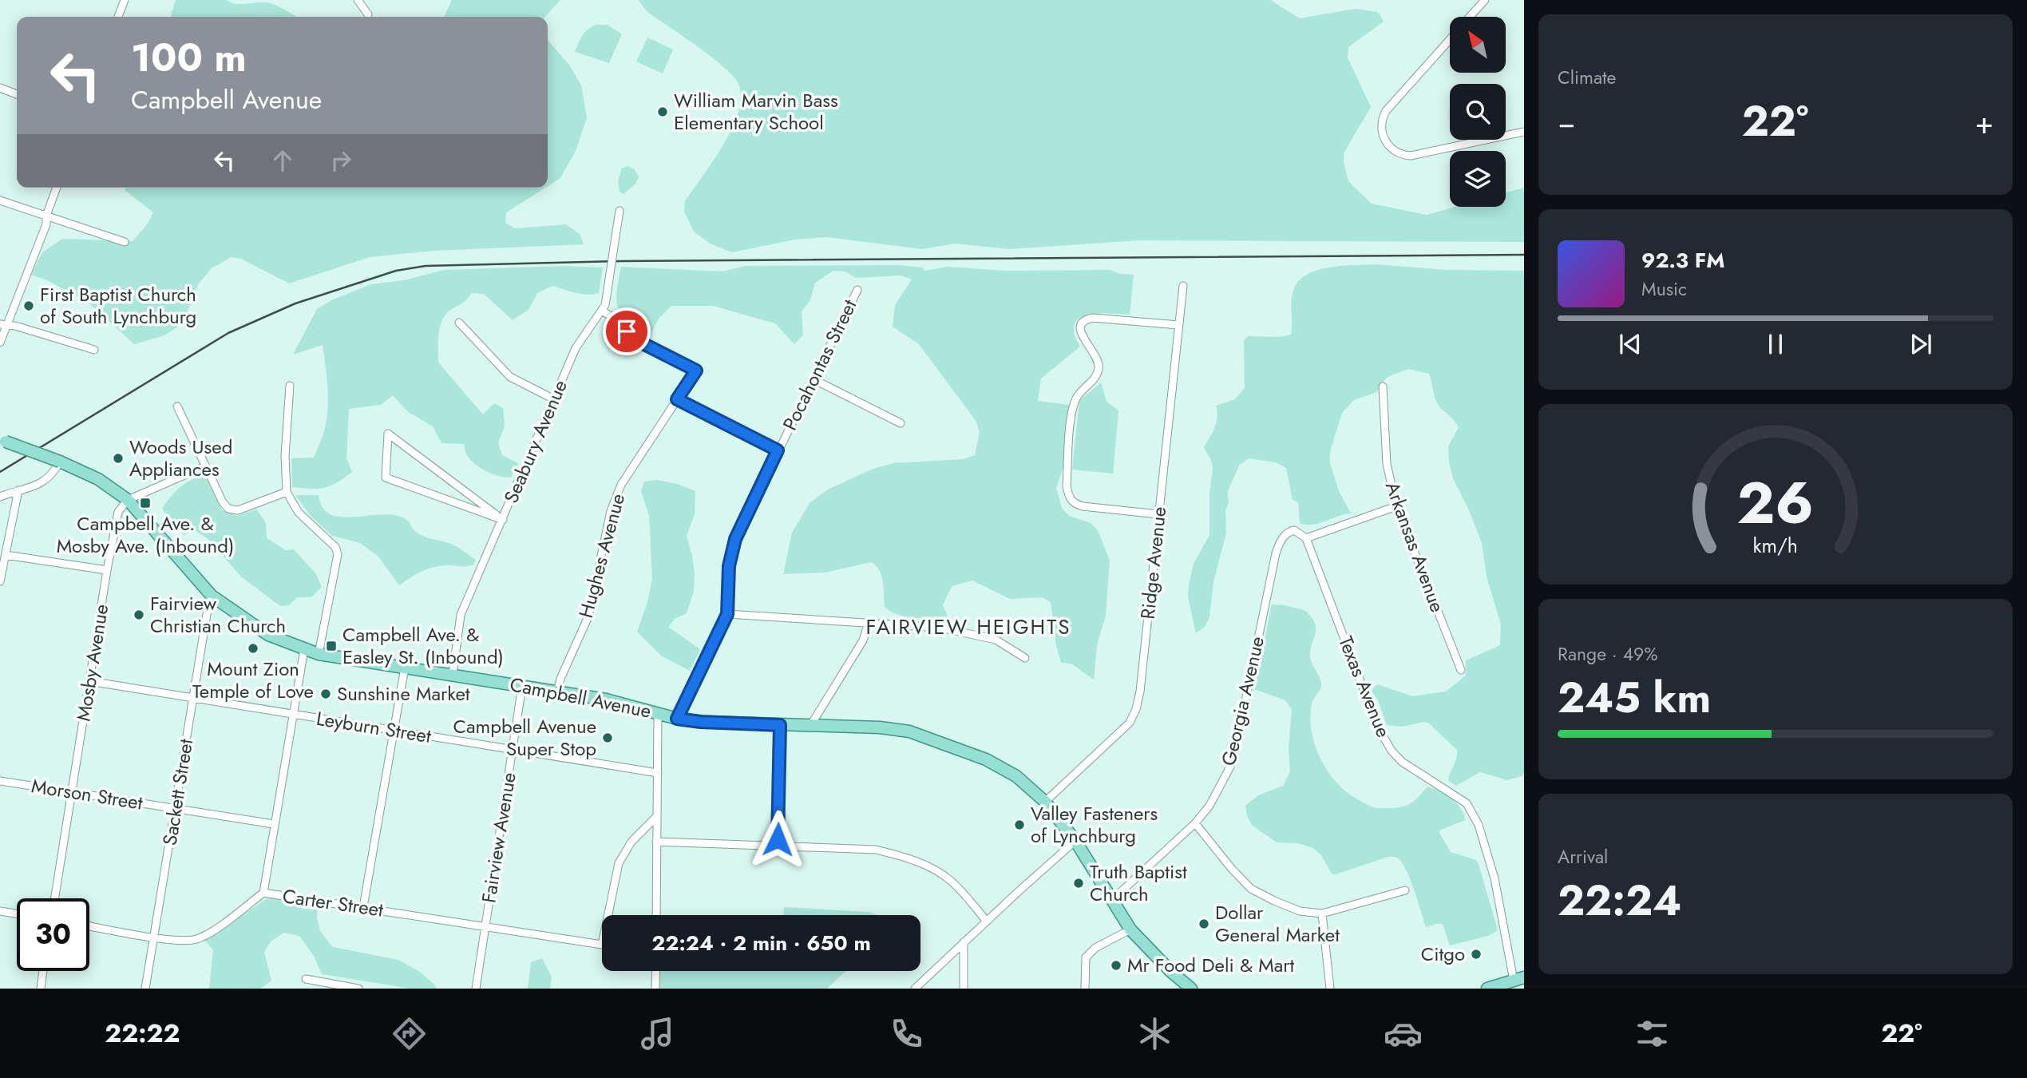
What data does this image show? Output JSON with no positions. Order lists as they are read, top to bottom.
{
  "streets": {
    "main road": ["Campbell Avenue"],
    "street": [
      "Pocahontas Street",
      "Seabury Avenue",
      "Arkansas Avenue",
      "Hughes Avenue",
      "Ridge Avenue",
      "Mosby Avenue",
      "Texas Avenue",
      "Georgia Avenue",
      "Leyburn Street",
      "Sackett Street",
      "Morson Street",
      "Fairview Avenue",
      "Carter Street"
    ]
  },
  "crossings": [
    ["Pocahontas Street", "Campbell Avenue"],
    ["Seabury Avenue", "Hughes Avenue"],
    ["Seabury Avenue", "Campbell Avenue"],
    ["Hughes Avenue", "Campbell Avenue"],
    ["Ridge Avenue", "Campbell Avenue"],
    ["Mosby Avenue", "Campbell Avenue"],
    ["Mosby Avenue", "Leyburn Street"],
    ["Mosby Avenue", "Morson Street"],
    ["Texas Avenue", "Georgia Avenue"],
    ["Campbell Avenue", "Georgia Avenue"],
    ["Campbell Avenue", "Sackett Street"],
    ["Campbell Avenue", "Fairview Avenue"],
    ["Leyburn Street", "Sackett Street"],
    ["Leyburn Street", "Fairview Avenue"],
    ["Sackett Street", "Morson Street"],
    ["Sackett Street", "Carter Street"],
    ["Fairview Avenue", "Carter Street"]
  ],
  "districts": ["FAIRVIEW HEIGHTS"],
  "places": {
    "other": [
      "William Marvin Bass Elementary School",
      "First Baptist Church of South Lynchburg",
      "Woods Used Appliances",
      "Fairview Christian Church",
      "Mount Zion Temple of Love",
      "Sunshine Market",
      "Campbell Avenue Super Stop",
      "Valley Fasteners of Lynchburg",
      "Truth Baptist Church",
      "Dollar General Market",
      "Citgo",
      "Mr Food Deli & Mart"
    ],
    "transit": ["Campbell Ave. & Mosby Ave. (Inbound)", "Campbell Ave. & Easley St. (Inbound)"]
  },
  "north": "top left",
  "page": {
    "tile": [
      "Climate",
      ["Range · 49%", "245 km"],
      ["Arrival", "22:24"]
    ],
    "turn": ["100 m", "Campbell Avenue"],
    "heat": ["−", "22°", "+"],
    "song": ["92.3 FM", "Music"],
    "limit": "30",
    "trip": "22:24 · 2 min · 650 m",
    "tabs": ["22:22", "22°"],
    "gauge": ["26", "km/h"]
  }
}
